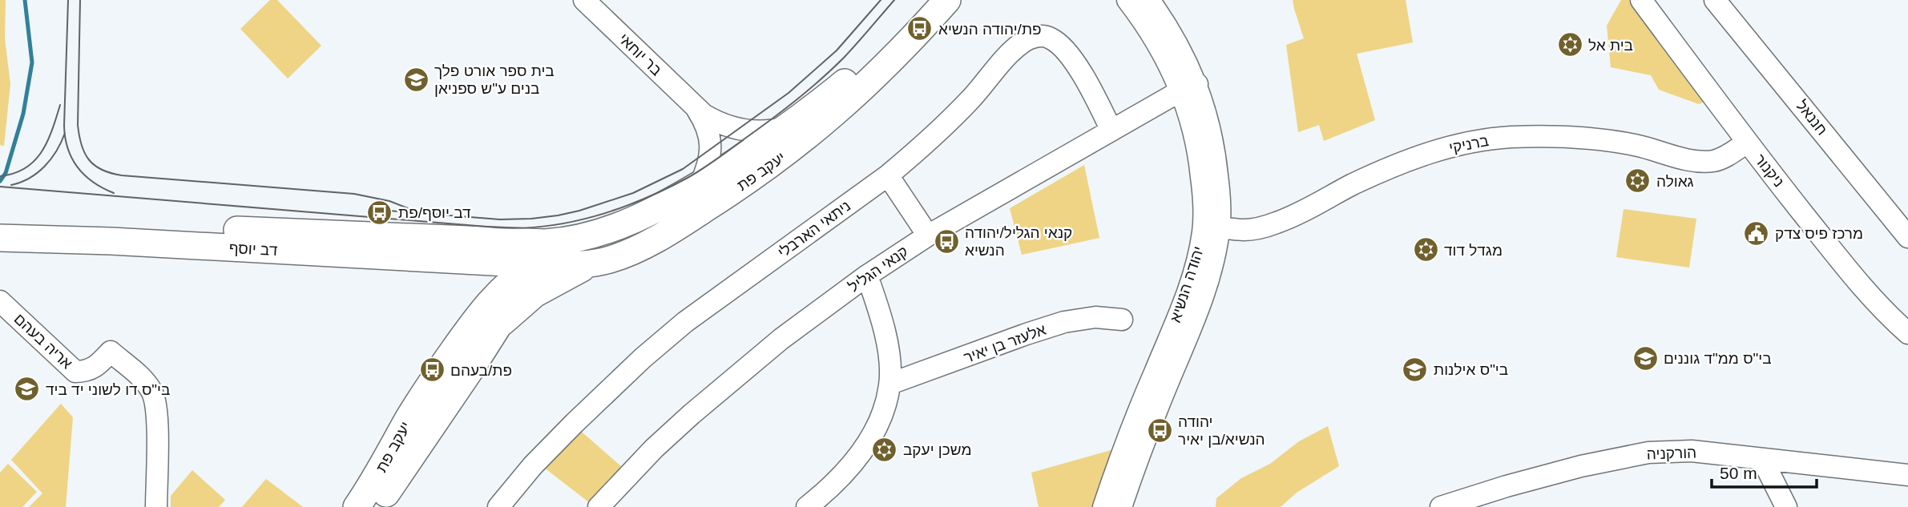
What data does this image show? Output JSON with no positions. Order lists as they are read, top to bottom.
{
  "streets": {
    "main road": ["יעקב פת", "דב יוסף"],
    "street": [
      "בר יוחאי",
      "חננאל",
      "ברניקי",
      "ניקנור",
      "ניתאי הארבלי",
      "קנאי הגליל",
      "יהודה הנשיא",
      "אריה בעהם",
      "אלעזר בן יאיר",
      "הורקניה"
    ]
  },
  "crossings": [
    ["בר יוחאי", "יעקב פת"],
    ["ברניקי", "ניקנור"],
    ["ברניקי", "יהודה הנשיא"],
    ["יעקב פת", "דב יוסף"],
    ["ניתאי הארבלי", "קנאי הגליל"],
    ["קנאי הגליל", "יהודה הנשיא"]
  ],
  "places": {
    "bus stop": [
      "פת/יהודה הנשיא",
      "דב יוסף/פת",
      "קנאי הגליל/יהודה הנשיא",
      "פת/בעהם",
      "יהודה הנשיא/בן יאיר"
    ],
    "synagogue": [
      "בית אל",
      "גאולה",
      "מגדל דוד",
      "משכן יעקב"
    ],
    "school or university": [
      "בית ספר אורט פלך בנים ע\"ש ספניאן",
      "בי\"ס ממ\"ד גוננים",
      "בי\"ס אילנות",
      "בי\"ס דו לשוני יד ביד"
    ],
    "public building": ["מרכז פיס צדק"]
  },
  "scale_bar": "50 m"
}
